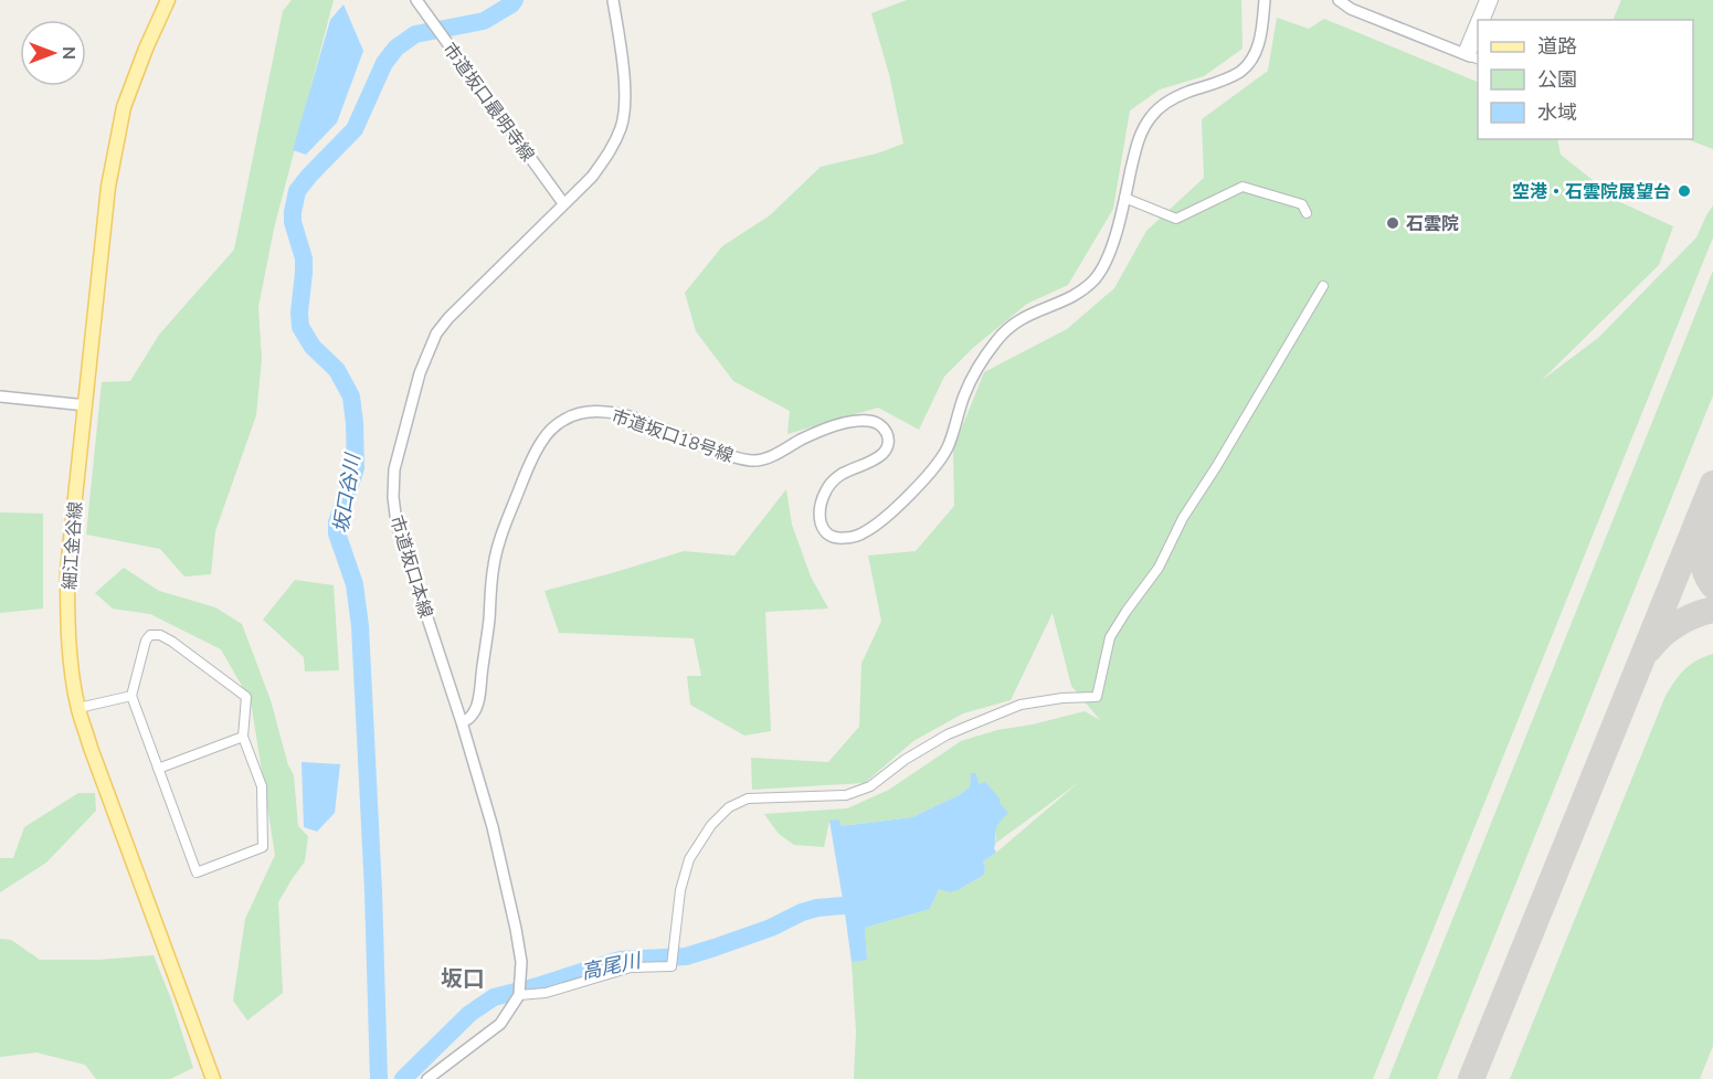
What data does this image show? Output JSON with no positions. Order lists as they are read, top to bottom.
{
  "streets": {
    "main road": ["細江金谷線"],
    "street": ["市道坂口最明寺線", "市道坂口18号線", "市道坂口本線"]
  },
  "crossings": [
    ["市道坂口最明寺線", "市道坂口本線"],
    ["市道坂口18号線", "市道坂口本線"]
  ],
  "districts": ["坂口"],
  "water": ["坂口谷川", "高尾川"],
  "places": ["空港・石雲院展望台", "石雲院"],
  "legend": ["道路", "公園", "水域"],
  "north": "right"
}
